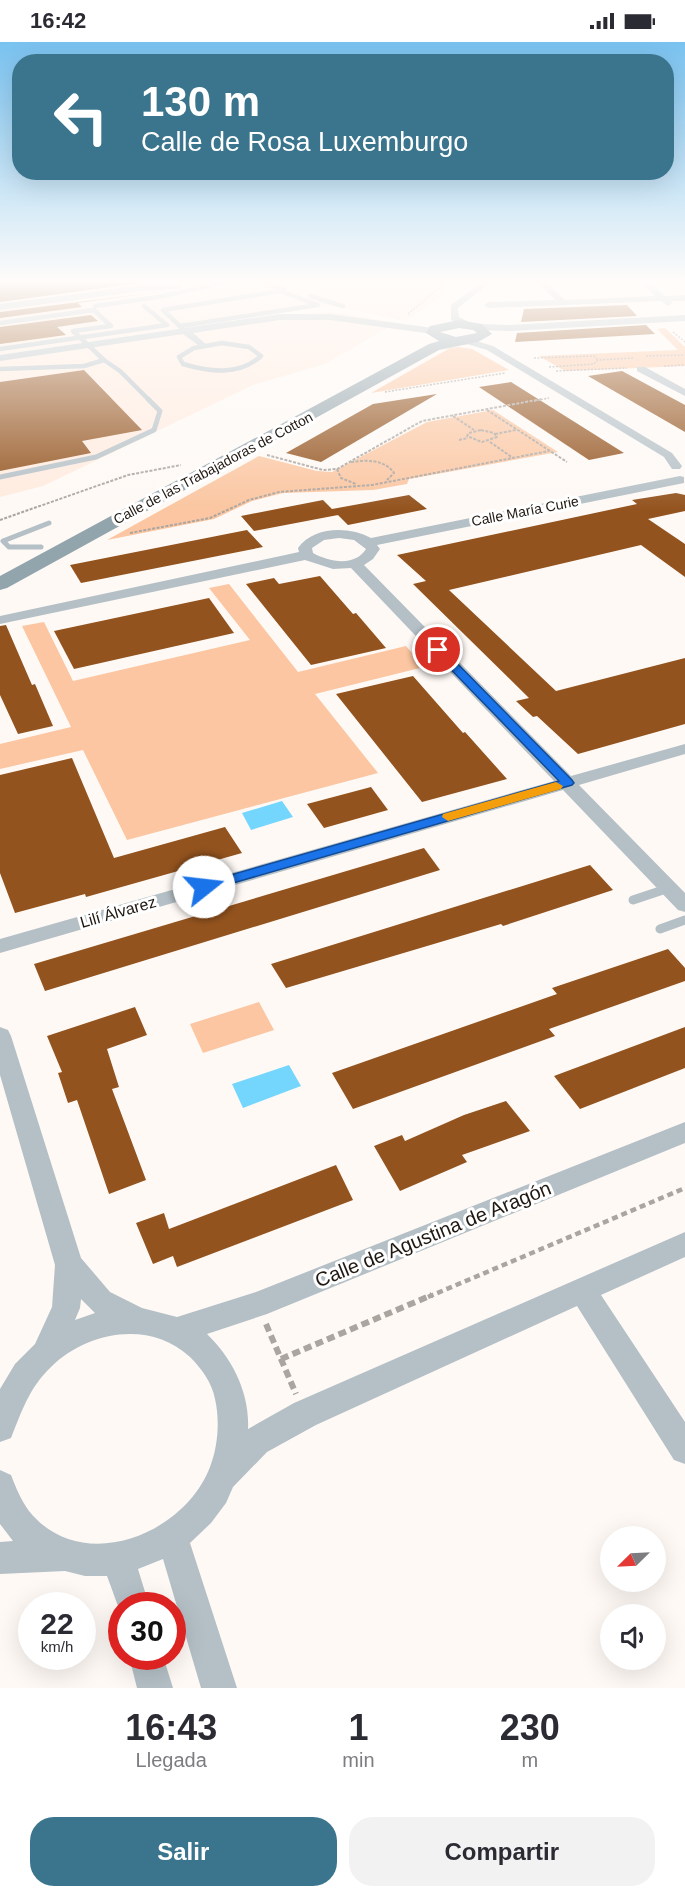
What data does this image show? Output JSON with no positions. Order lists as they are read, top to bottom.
{
  "streets": {
    "street": [
      "Calle de las Trabajadoras de Cotton",
      "Calle María Curie",
      "Lilí Álvarez",
      "Calle de Agustina de Aragón"
    ]
  },
  "north": "bottom left",
  "page": {
    "status": "16:42",
    "turn": ["130 m", "Calle de Rosa Luxemburgo"],
    "speed": "22 km/h",
    "limit": "30",
    "eta": [
      "16:43",
      "Llegada",
      "1",
      "min",
      "230",
      "m"
    ],
    "buttons": ["Salir", "Compartir"]
  }
}
